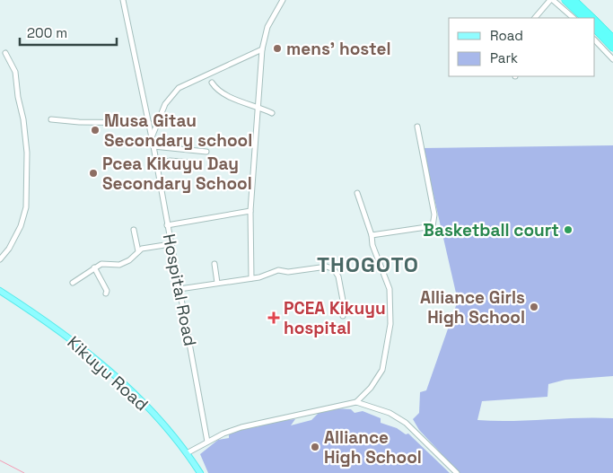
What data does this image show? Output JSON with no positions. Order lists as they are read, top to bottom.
{
  "streets": {
    "main road": ["Kikuyu Road"],
    "street": ["Hospital Road"]
  },
  "districts": ["THOGOTO"],
  "places": {
    "other": [
      "mens' hostel",
      "Musa Gitau Secondary school",
      "Pcea Kikuyu Day Secondary School",
      "Basketball court",
      "Alliance Girls High School",
      "Alliance High School"
    ],
    "health": ["PCEA Kikuyu hospital"]
  },
  "legend": ["Road", "Park"],
  "scale_bar": "200 m"
}
